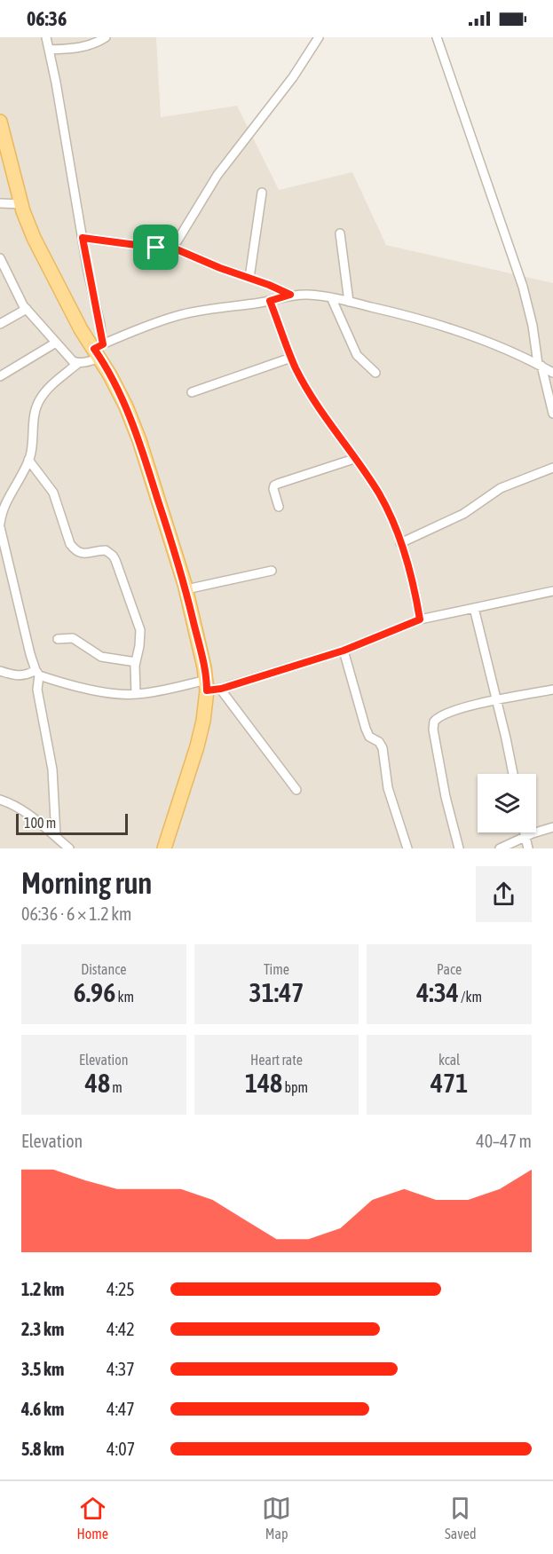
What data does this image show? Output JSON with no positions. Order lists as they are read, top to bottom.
{
  "scale_bar": "100 m",
  "page": {
    "status": "06:36",
    "scale": "100 m",
    "heading": ["Morning run", "06:36 · 6 × 1.2 km"],
    "stats": [
      ["Distance", "6.96 km"],
      ["Time", "31:47"],
      ["Pace", "4:34 /km"],
      ["Elevation", "48 m"],
      ["Heart rate", "148 bpm"],
      ["kcal", "471"]
    ],
    "chart": ["Elevation", "40–47 m"],
    "list": [
      {
        "name": "1.2 km",
        "note": "4:25"
      },
      {
        "name": "2.3 km",
        "note": "4:42"
      },
      {
        "name": "3.5 km",
        "note": "4:37"
      },
      {
        "name": "4.6 km",
        "note": "4:47"
      },
      {
        "name": "5.8 km",
        "note": "4:07"
      }
    ],
    "tabs": ["Home", "Map", "Saved"]
  }
}
